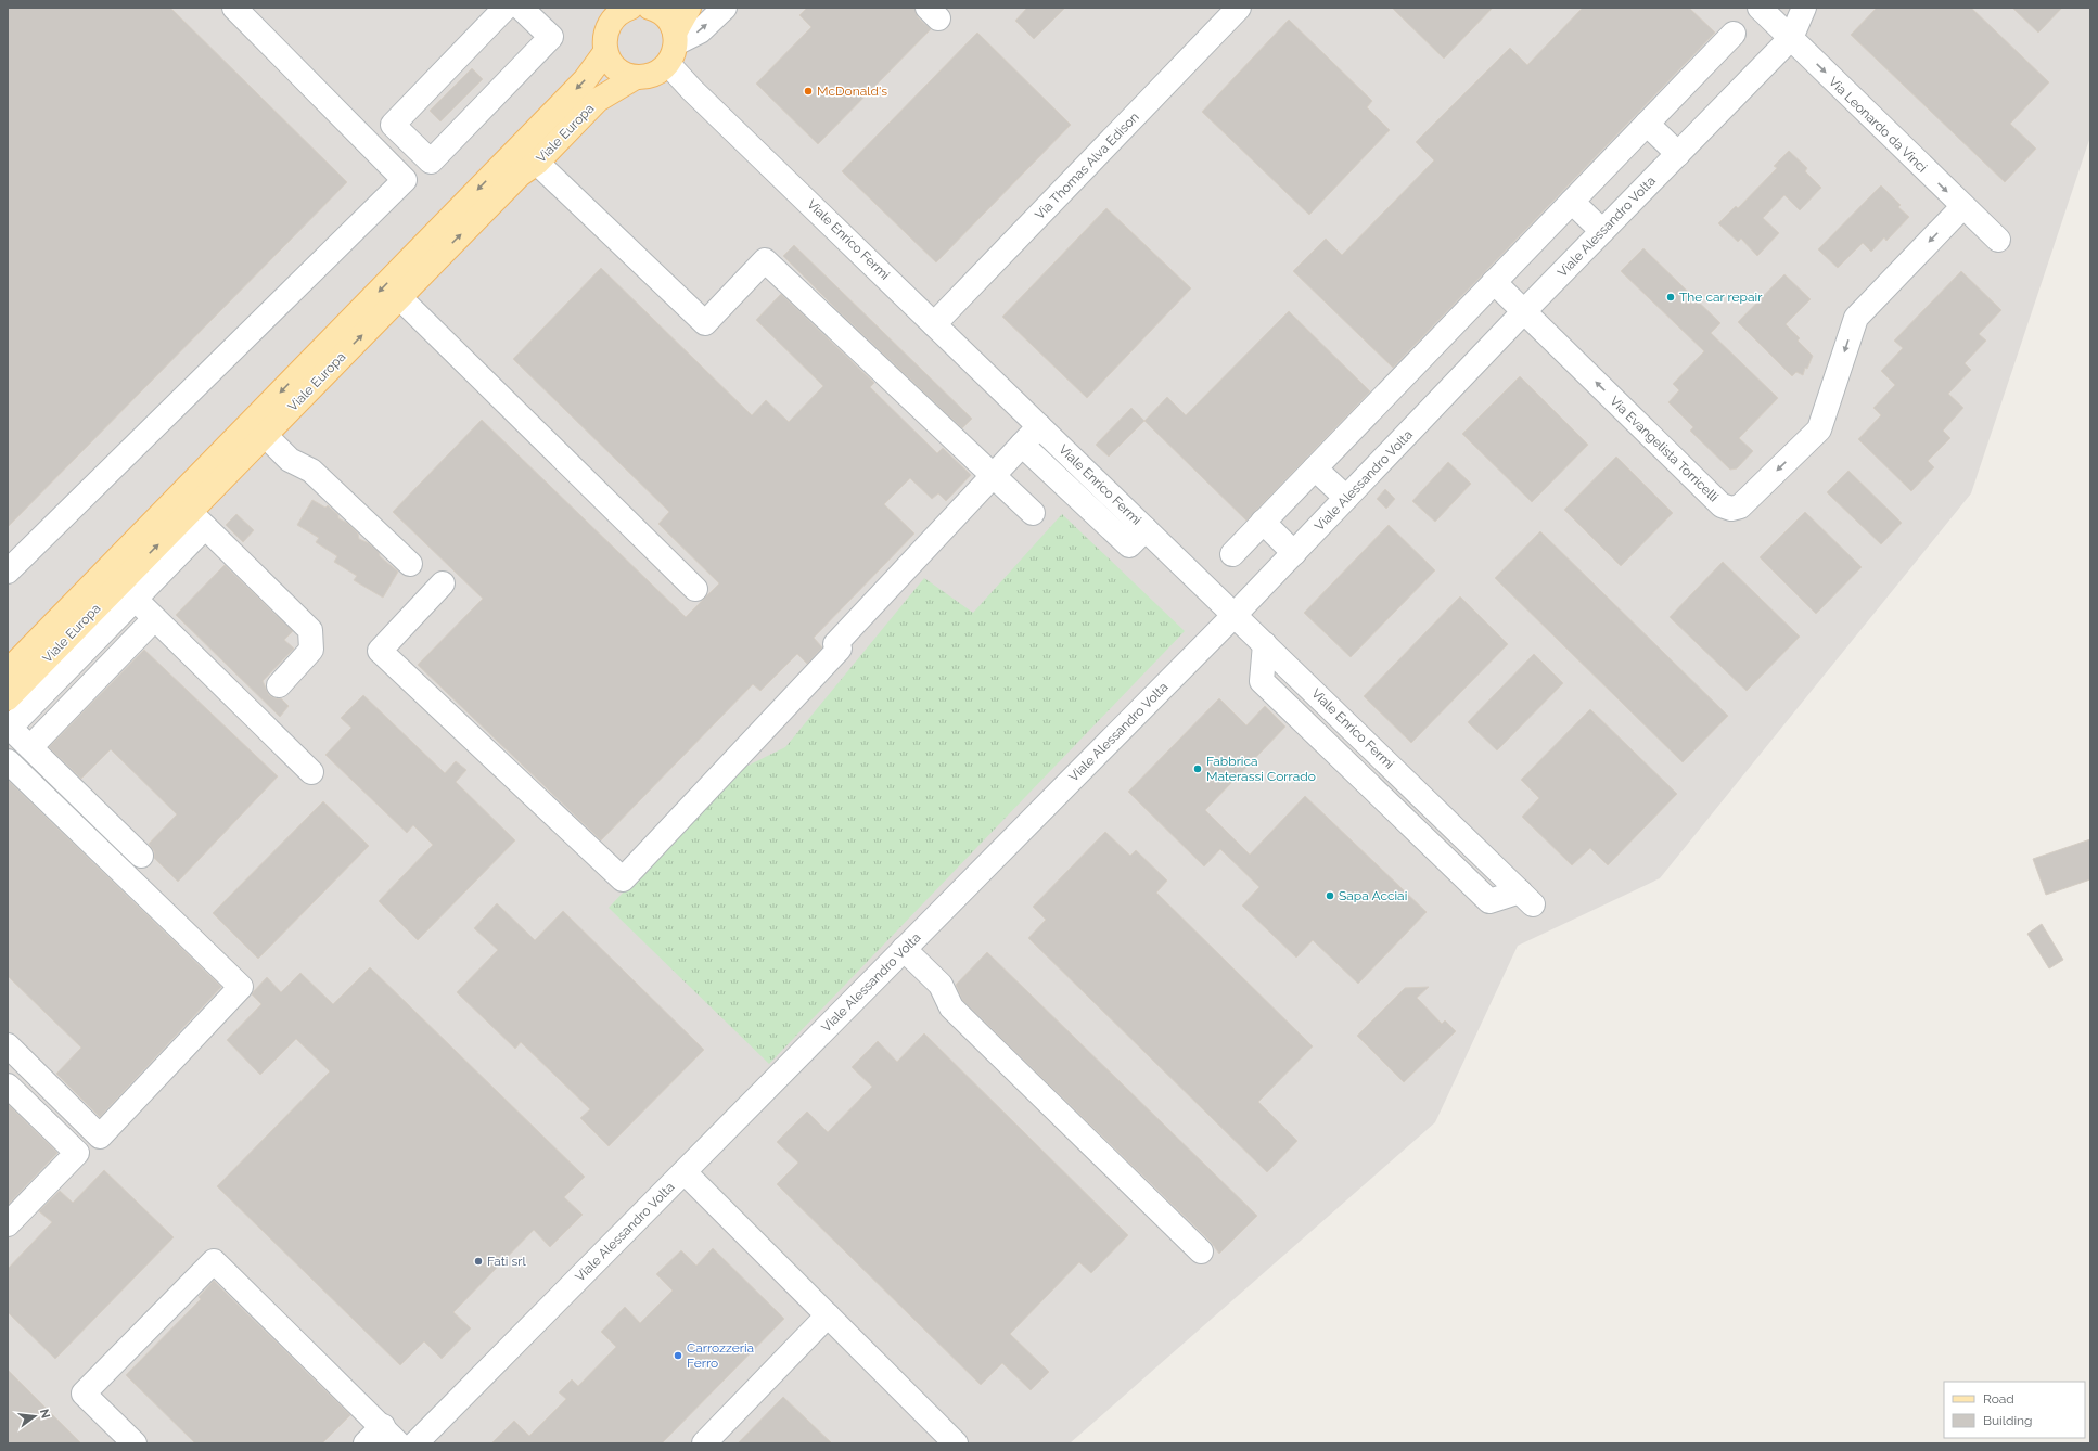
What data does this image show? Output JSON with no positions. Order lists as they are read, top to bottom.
{
  "streets": {
    "main road": ["Viale Europa"],
    "street": [
      "Via Leonardo da Vinci",
      "Via Thomas Alva Edison",
      "Viale Alessandro Volta",
      "Viale Enrico Fermi",
      "Via Evangelista Torricelli"
    ]
  },
  "crossings": [
    ["Via Leonardo da Vinci", "Viale Alessandro Volta"],
    ["Via Leonardo da Vinci", "Via Evangelista Torricelli"],
    ["Viale Europa", "Viale Enrico Fermi"],
    ["Via Thomas Alva Edison", "Viale Enrico Fermi"],
    ["Viale Alessandro Volta", "Viale Enrico Fermi"],
    ["Viale Alessandro Volta", "Via Evangelista Torricelli"]
  ],
  "one_way": ["Via Leonardo da Vinci"],
  "places": [
    "McDonald's",
    "The car repair",
    "Fabbrica Materassi Corrado",
    "Sapa Acciai",
    "Fati srl",
    "Carrozzeria Ferro"
  ],
  "legend": ["Road", "Building"],
  "north": "right"
}
